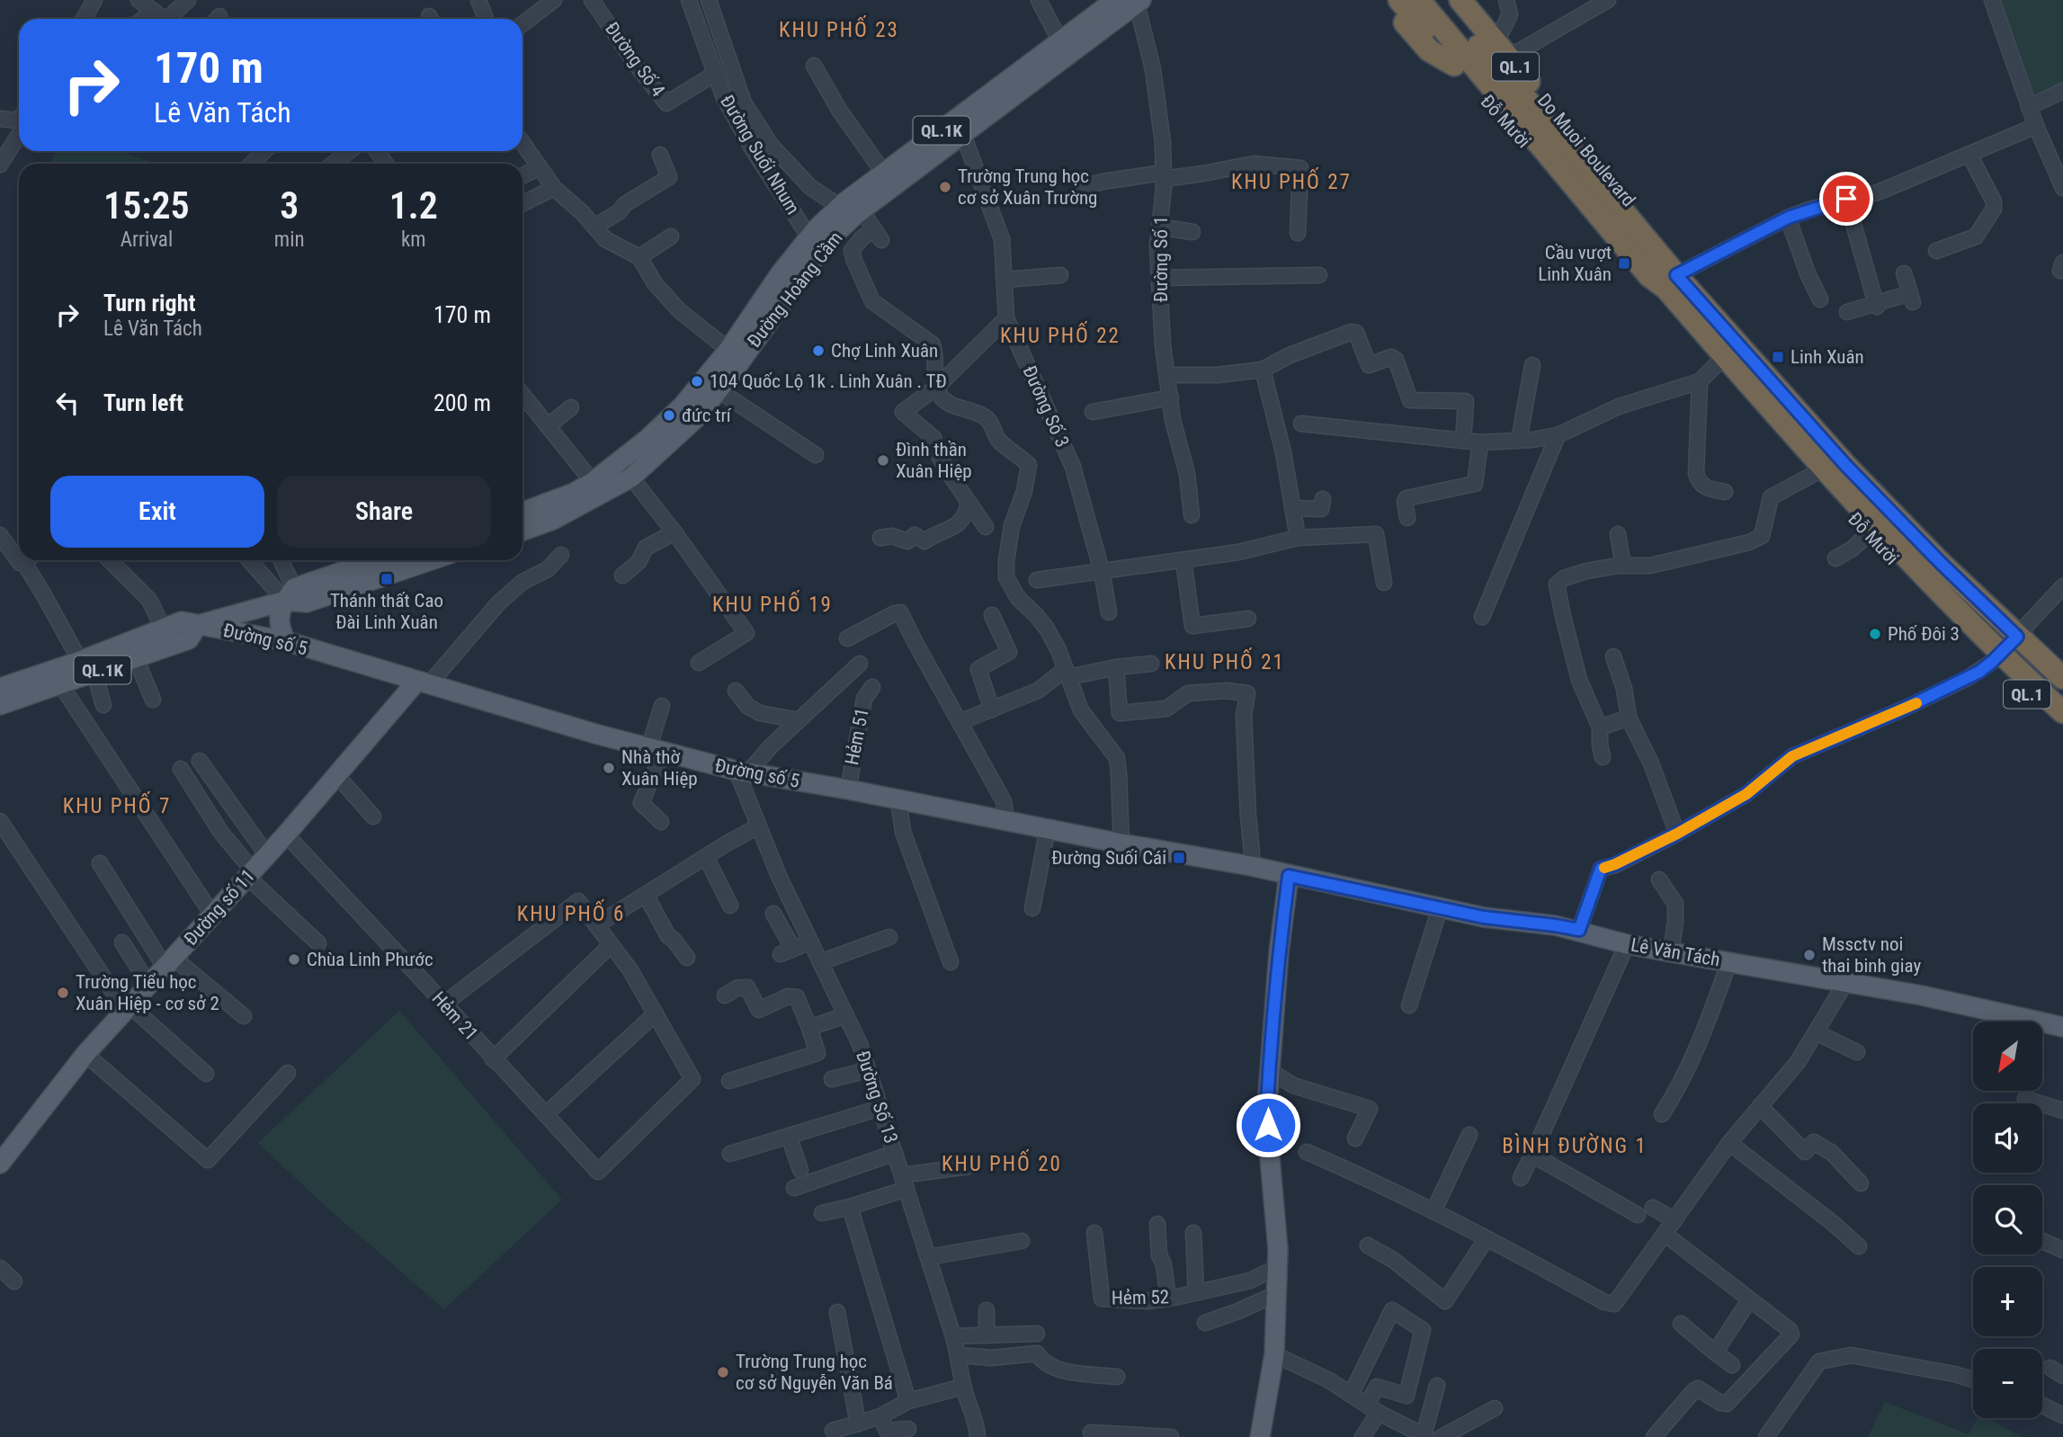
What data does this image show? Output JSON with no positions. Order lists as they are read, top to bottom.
{
  "streets": {
    "highway": ["QL.1", "Đỗ Mười", "Do Muoi Boulevard"],
    "main road": [
      "QL.1K",
      "Đường Hoàng Cầm",
      "Đường số 5",
      "Đường số 11",
      "Lê Văn Tách"
    ],
    "street": [
      "Đường Số 4",
      "Đường Suối Nhum",
      "Đường Số 1",
      "Đường Số 3",
      "Hẻm 51",
      "Hẻm 21",
      "Đường Số 13",
      "Hẻm 52"
    ]
  },
  "crossings": [
    ["Đường Số 4", "Đường Suối Nhum"],
    ["QL.1", "Đỗ Mười"],
    ["QL.1", "Do Muoi Boulevard"],
    ["Đỗ Mười", "Do Muoi Boulevard"],
    ["QL.1K", "Đường số 5"],
    ["Đường Suối Nhum", "Đường Hoàng Cầm"],
    ["Đường Số 1", "Đường Hoàng Cầm"],
    ["Đường Hoàng Cầm", "Đường Số 3"],
    ["Đường số 5", "Hẻm 51"],
    ["Đường số 5", "Đường số 11"],
    ["Đường số 5", "Lê Văn Tách"],
    ["Đường số 5", "Đường Số 13"],
    ["Đường số 11", "Hẻm 21"]
  ],
  "districts": [
    "KHU PHỐ 23",
    "KHU PHỐ 27",
    "KHU PHỐ 22",
    "KHU PHỐ 19",
    "KHU PHỐ 21",
    "KHU PHỐ 7",
    "KHU PHỐ 6",
    "BÌNH ĐƯỜNG 1",
    "KHU PHỐ 20"
  ],
  "places": {
    "other": [
      "Trường Trung học cơ sở Xuân Trường",
      "Chợ Linh Xuân",
      "104 Quốc Lộ 1k . Linh Xuân . TĐ",
      "đức trí",
      "Đình thần Xuân Hiệp",
      "Phố Đôi 3",
      "Nhà thờ Xuân Hiệp",
      "Mssctv noi thai binh giay",
      "Chùa Linh Phước",
      "Trường Tiểu học Xuân Hiệp - cơ sở 2",
      "Trường Trung học cơ sở Nguyễn Văn Bá"
    ],
    "transit": [
      "Cầu vượt Linh Xuân",
      "Linh Xuân",
      "Thánh thất Cao Đài Linh Xuân",
      "Đường Suối Cái"
    ]
  },
  "north": "bottom left",
  "page": {
    "turn": ["170 m", "Lê Văn Tách"],
    "eta": [
      "15:25",
      "Arrival",
      "3",
      "min",
      "1.2",
      "km"
    ],
    "list": [
      {
        "name": "Turn right",
        "note": "Lê Văn Tách",
        "value": "170 m"
      },
      {
        "name": "Turn left",
        "value": "200 m"
      }
    ],
    "buttons": ["Exit", "Share"],
    "map_buttons": ["+", "−"]
  }
}
